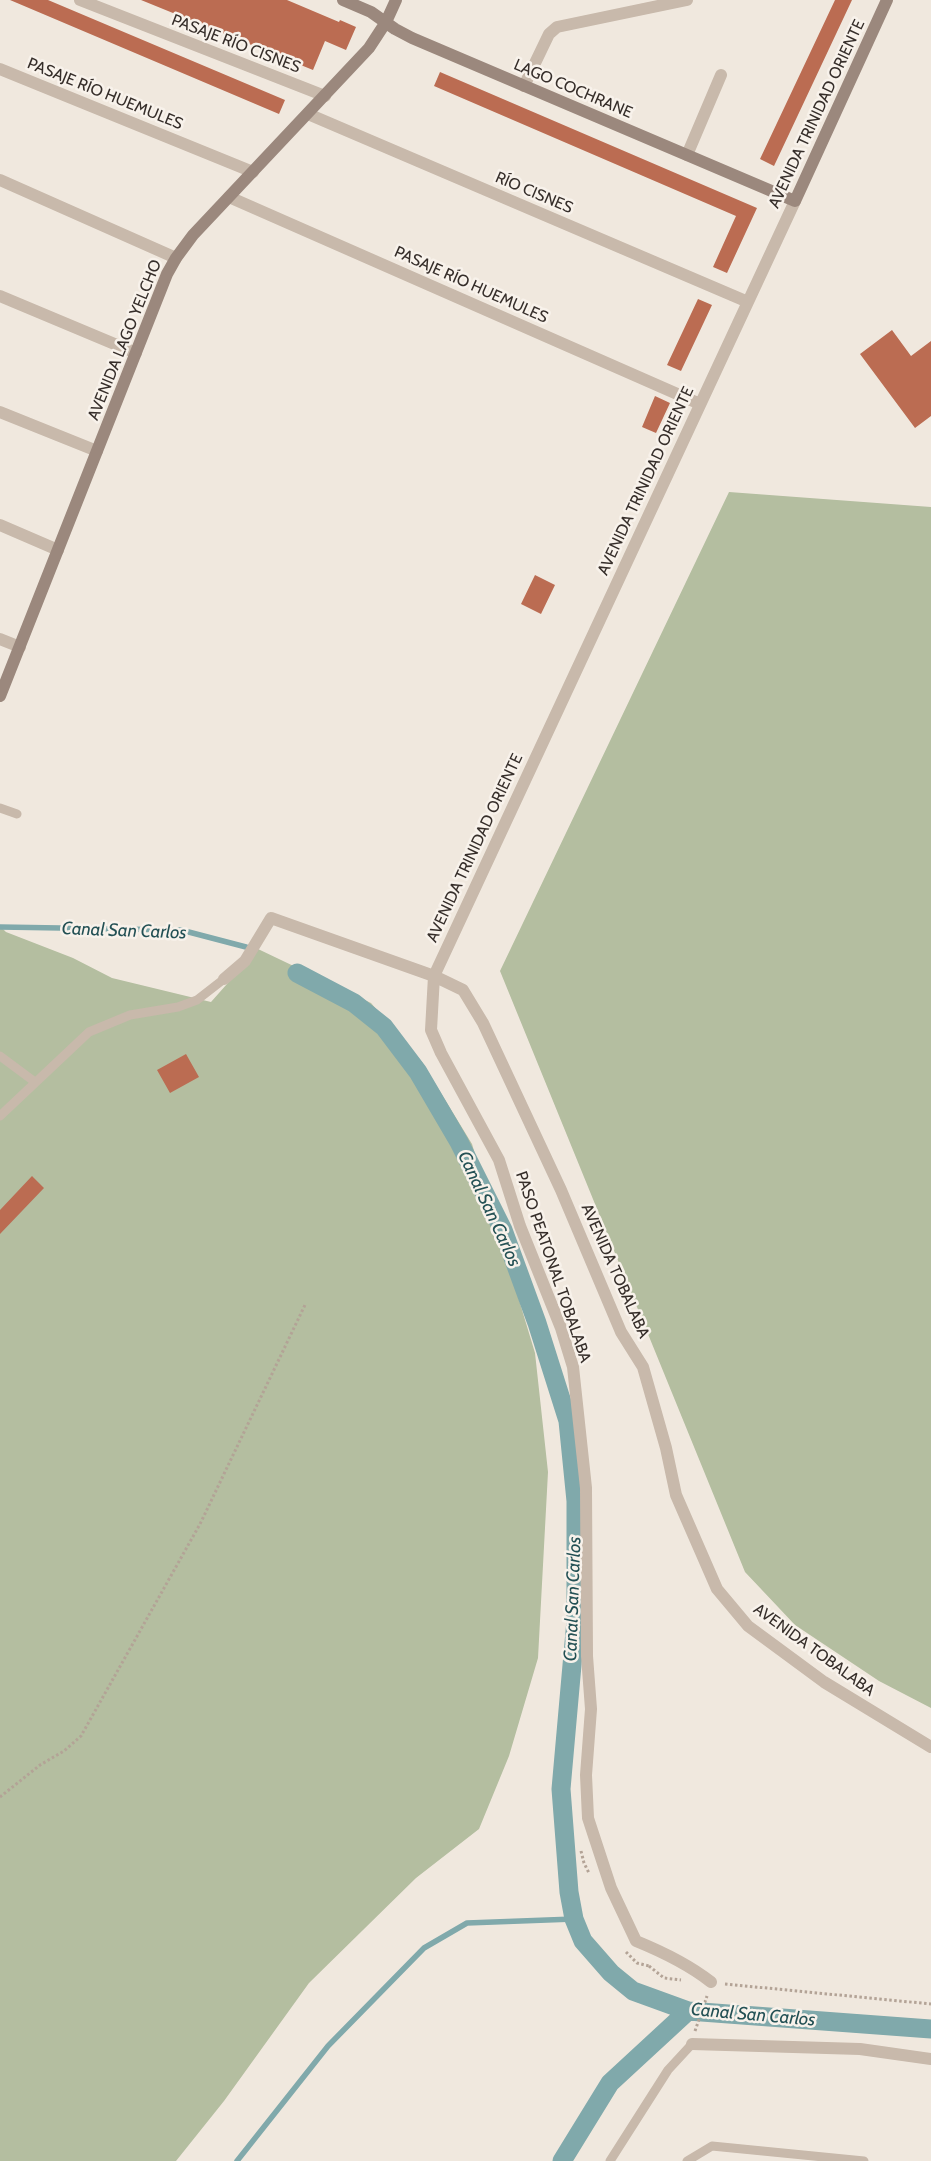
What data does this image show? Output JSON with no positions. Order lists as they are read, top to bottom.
{
  "streets": {
    "street": [
      "PASAJE RÍO CISNES",
      "LAGO COCHRANE",
      "PASAJE RÍO HUEMULES",
      "AVENIDA TRINIDAD ORIENTE",
      "RÍO CISNES",
      "AVENIDA LAGO YELCHO",
      "PASO PEATONAL TOBALABA",
      "AVENIDA TOBALABA"
    ]
  },
  "crossings": [
    ["PASAJE RÍO CISNES", "AVENIDA LAGO YELCHO"],
    ["LAGO COCHRANE", "AVENIDA TRINIDAD ORIENTE"],
    ["LAGO COCHRANE", "AVENIDA LAGO YELCHO"],
    ["PASAJE RÍO HUEMULES", "AVENIDA TRINIDAD ORIENTE"],
    ["PASAJE RÍO HUEMULES", "AVENIDA LAGO YELCHO"],
    ["AVENIDA TRINIDAD ORIENTE", "RÍO CISNES"],
    ["AVENIDA TRINIDAD ORIENTE", "PASO PEATONAL TOBALABA"],
    ["AVENIDA TRINIDAD ORIENTE", "AVENIDA TOBALABA"],
    ["RÍO CISNES", "AVENIDA LAGO YELCHO"],
    ["PASO PEATONAL TOBALABA", "AVENIDA TOBALABA"]
  ],
  "water": ["Canal San Carlos"]
}
